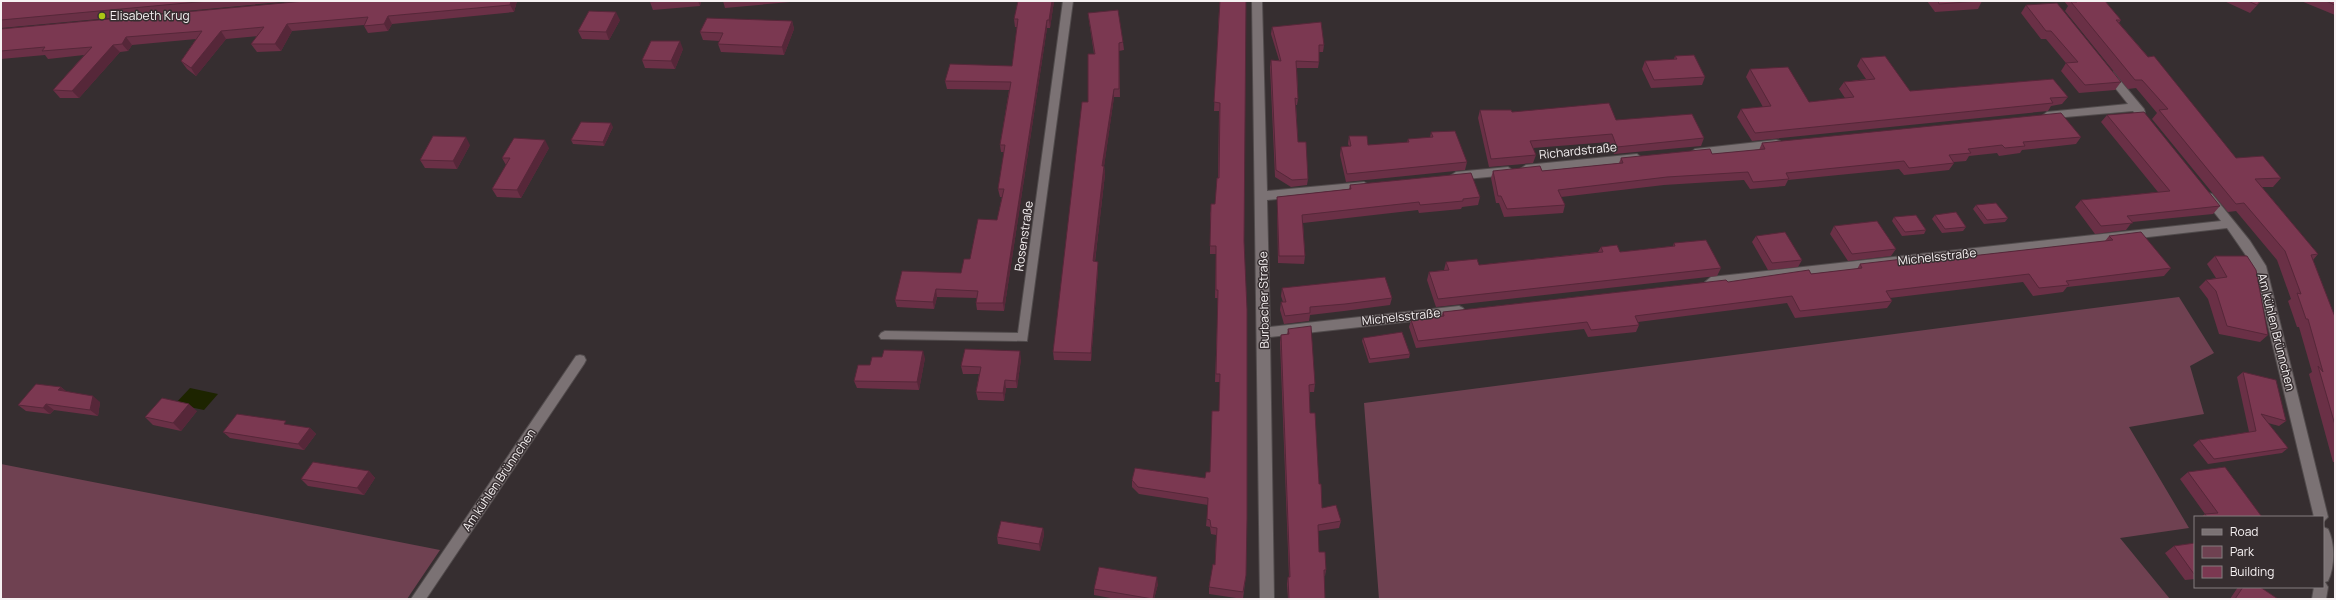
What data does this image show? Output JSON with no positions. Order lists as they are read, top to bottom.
{
  "streets": {
    "street": [
      "Richardstraße",
      "Rosenstraße",
      "Michelsstraße",
      "Burbacher Straße",
      "Am kühlen Brünnchen"
    ]
  },
  "crossings": [
    ["Michelsstraße", "Burbacher Straße"],
    ["Michelsstraße", "Am kühlen Brünnchen"]
  ],
  "places": ["Elisabeth Krug"],
  "legend": ["Road", "Park", "Building"]
}
